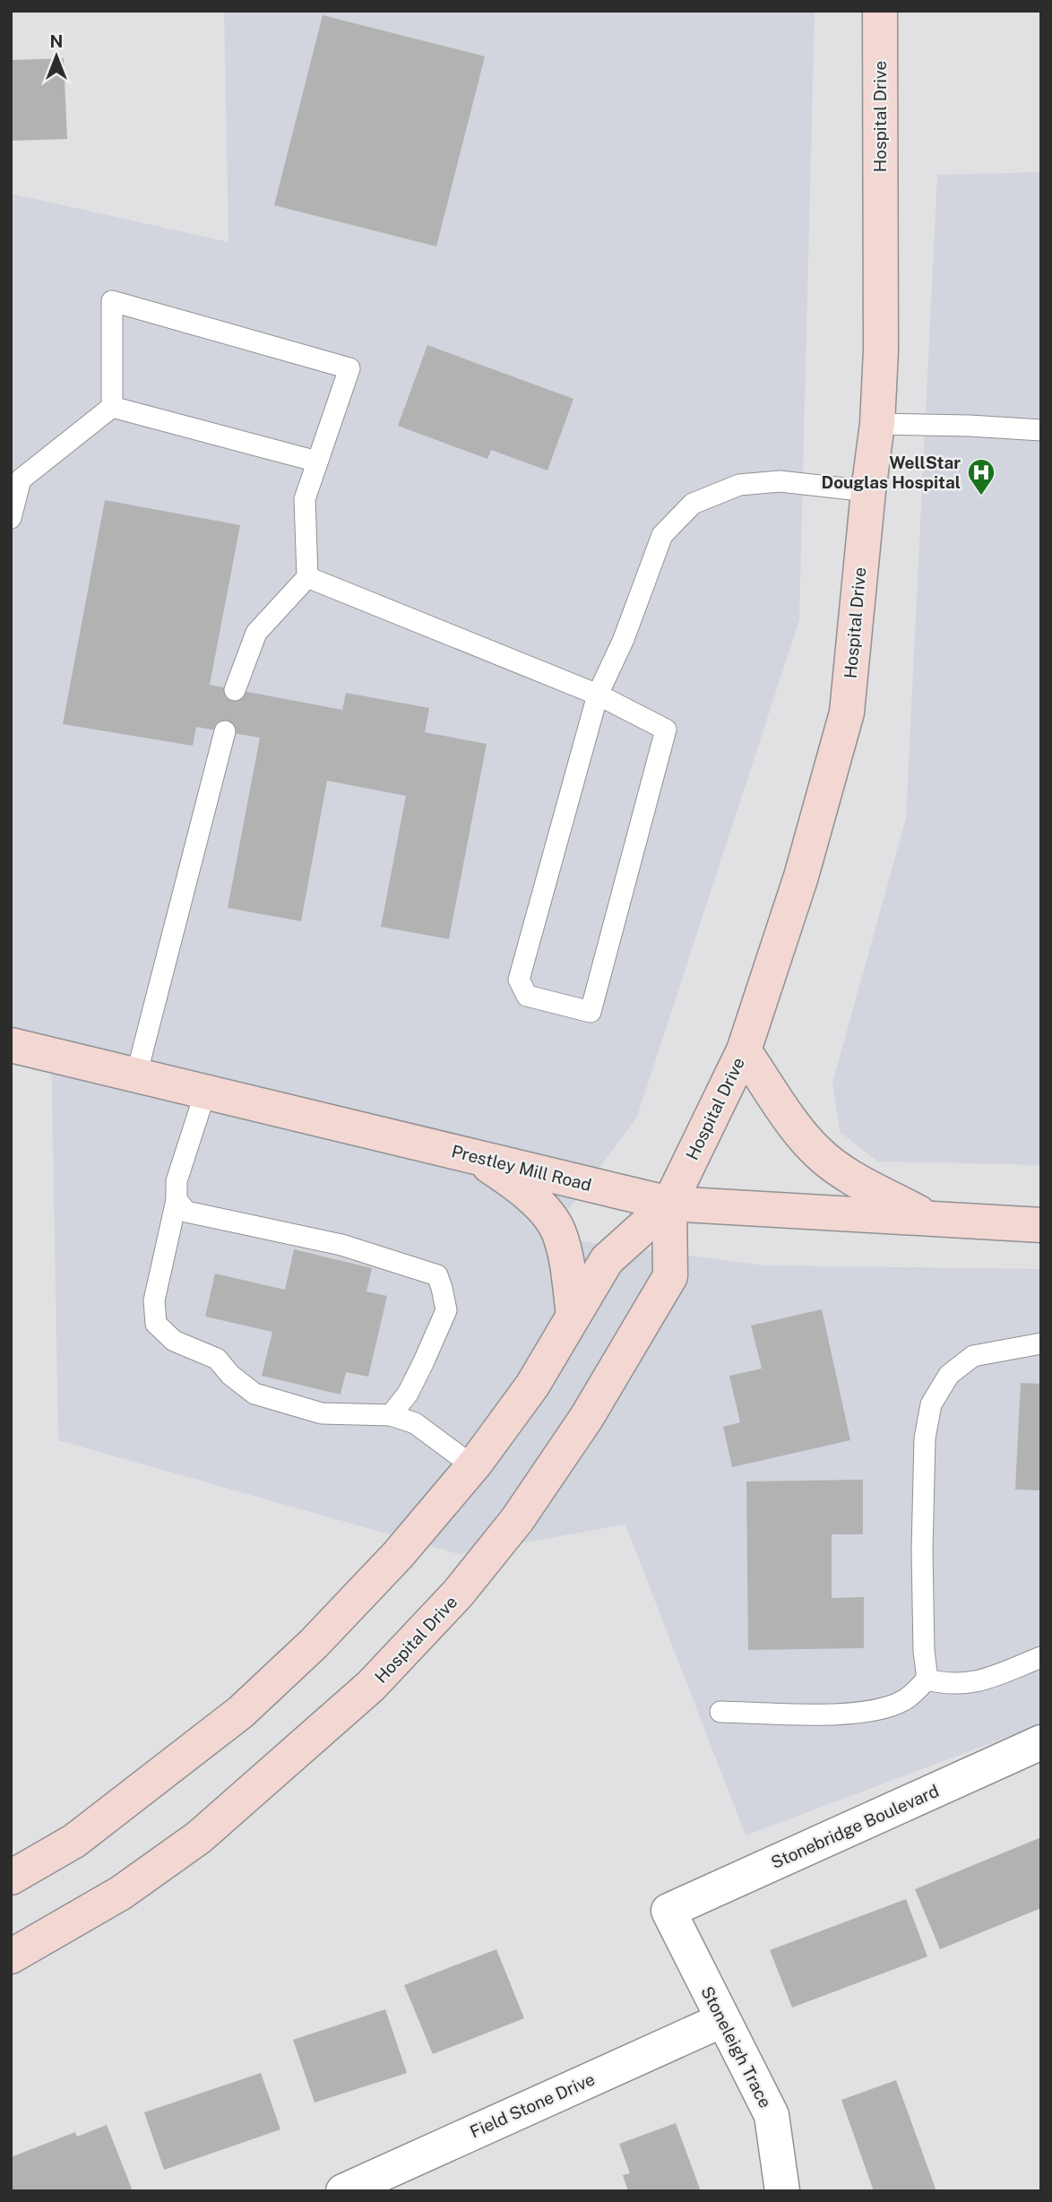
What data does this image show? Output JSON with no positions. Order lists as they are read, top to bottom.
{
  "streets": {
    "street": [
      "Hospital Drive",
      "Prestley Mill Road",
      "Stonebridge Boulevard",
      "Stoneleigh Trace",
      "Field Stone Drive"
    ]
  },
  "crossings": [
    ["Hospital Drive", "Prestley Mill Road"],
    ["Stonebridge Boulevard", "Stoneleigh Trace"],
    ["Stoneleigh Trace", "Field Stone Drive"]
  ],
  "places": {
    "hospital": ["WellStar Douglas Hospital"]
  },
  "north": "top"
}
